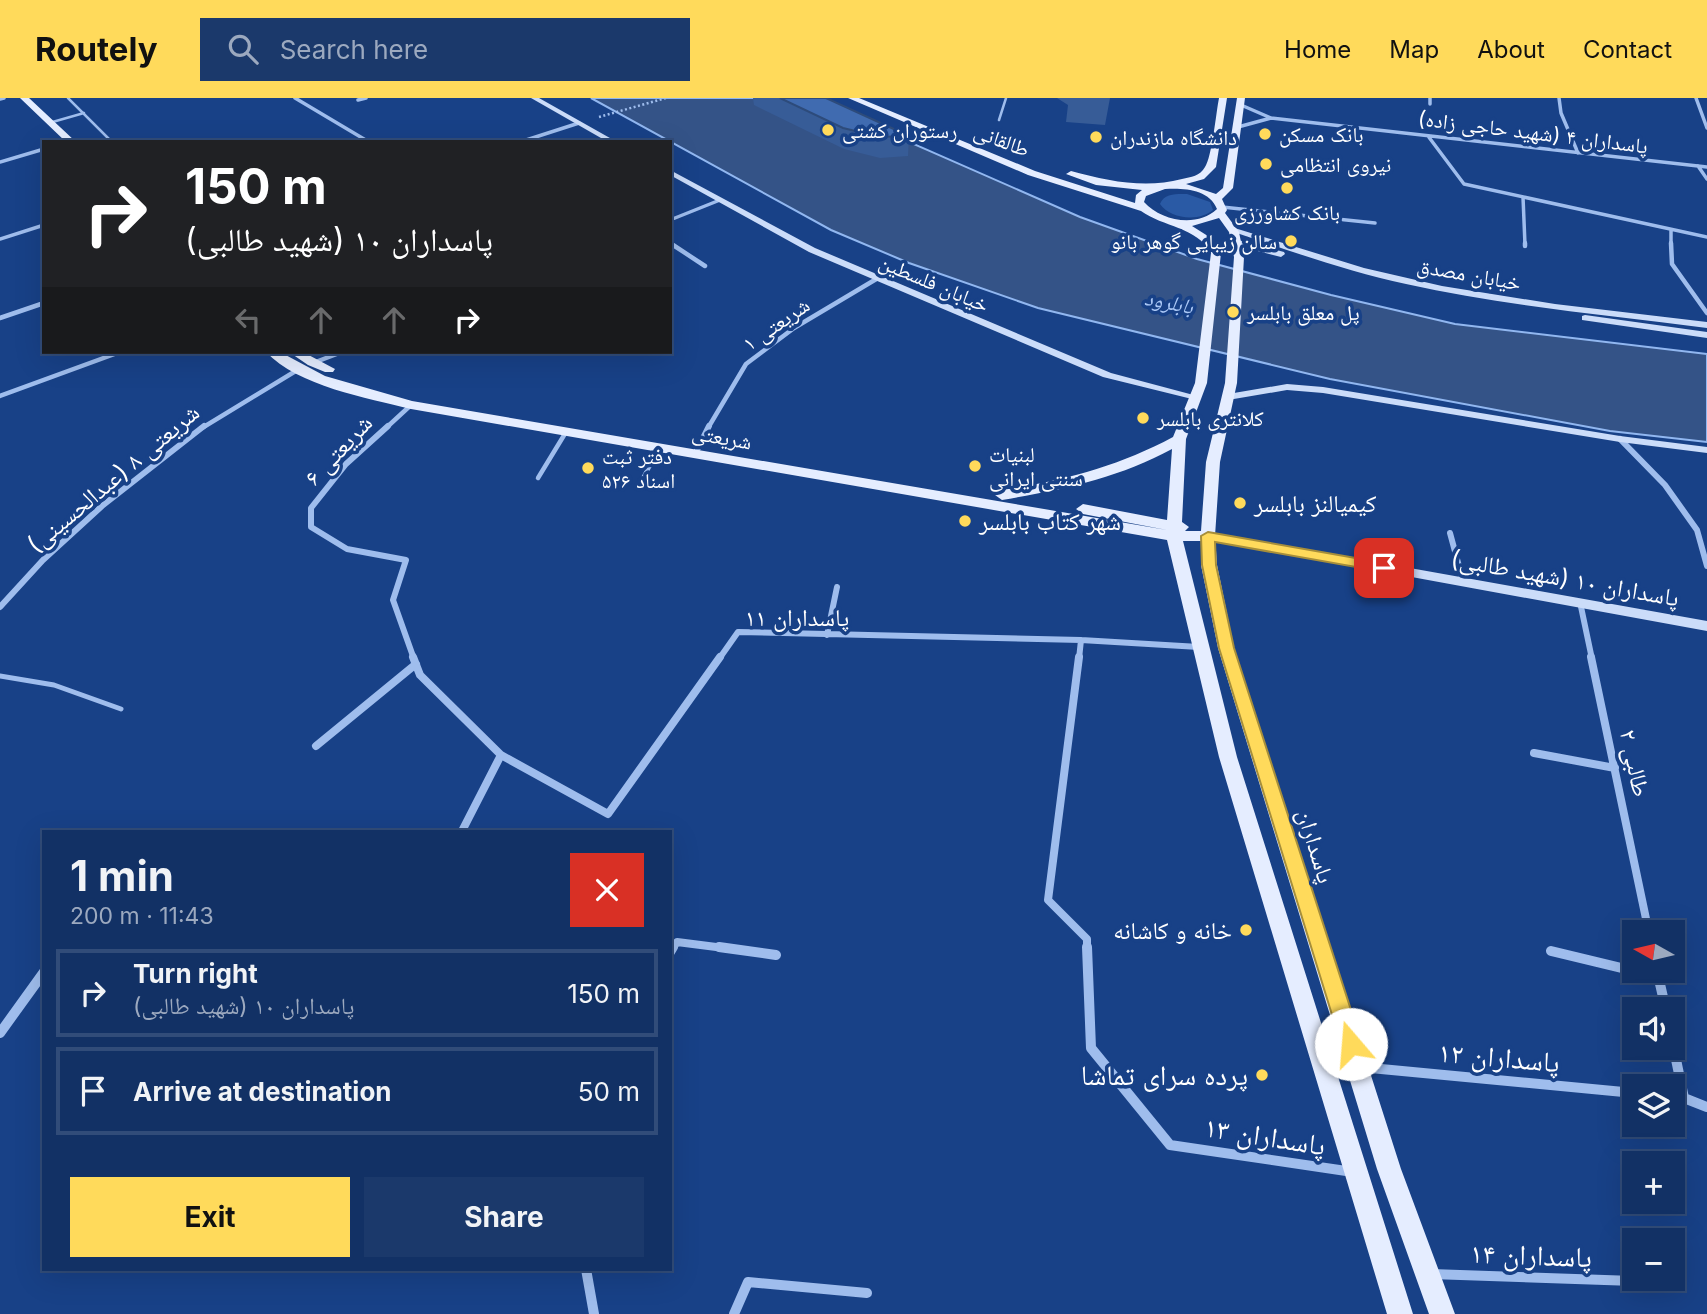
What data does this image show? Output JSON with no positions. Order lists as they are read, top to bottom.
{
  "streets": {
    "main road": ["طالقانی", "شریعتی", "پاسداران"],
    "street": [
      "پاسداران ۴ (شهید حاجی زاده)",
      "خیابان مصدق",
      "خیابان فلسطین",
      "شریعتی ۱",
      "شریعتی ۶",
      "شریعتی ۸ (عبدالحسینی)",
      "پاسداران ۱۰ (شهید طالبی)",
      "پاسداران ۱۱",
      "طالبی ۲",
      "پاسداران ۱۲",
      "پاسداران ۱۳",
      "پاسداران ۱۴"
    ]
  },
  "crossings": [
    ["طالقانی", "خیابان فلسطین"],
    ["خیابان مصدق", "پاسداران"],
    ["خیابان فلسطین", "شریعتی ۱"],
    ["شریعتی ۱", "شریعتی"],
    ["شریعتی", "شریعتی ۶"],
    ["شریعتی", "شریعتی ۸ (عبدالحسینی)"],
    ["شریعتی ۶", "پاسداران ۱۱"],
    ["پاسداران ۱۰ (شهید طالبی)", "طالبی ۲"],
    ["پاسداران ۱۰ (شهید طالبی)", "پاسداران"],
    ["پاسداران ۱۱", "پاسداران ۱۳"],
    ["پاسداران", "پاسداران ۱۲"],
    ["پاسداران", "پاسداران ۱۴"]
  ],
  "water": ["بابلرود"],
  "places": [
    "رستوران کشتی",
    "بانک مسکن",
    "دانشگاه مازندران",
    "نیروی انتظامی",
    "بانک کشاورزی",
    "سالن زیبایی گوهر بانو",
    "پل معلق بابلسر",
    "کلانتری بابلسر",
    "لبنیات سنتی ایرانی",
    "دفتر ثبت اسناد ۵۲۶",
    "کیمیالنز بابلسر",
    "شهر کتاب بابلسر",
    "خانه و کاشانه",
    "پرده سرای تماشا"
  ],
  "north": "left",
  "page": {
    "header": "Routely",
    "search": "Search here",
    "nav": [
      "Home",
      "Map",
      "About",
      "Contact"
    ],
    "turn": ["150 m", "پاسداران ۱۰ (شهید طالبی)"],
    "heading": ["1 min", "200 m · 11:43"],
    "map_buttons": ["+", "−"],
    "list": [
      {
        "name": "Turn right",
        "note": "پاسداران ۱۰ (شهید طالبی)",
        "value": "150 m"
      },
      {
        "name": "Arrive at destination",
        "value": "50 m"
      }
    ],
    "buttons": ["Exit", "Share"]
  }
}
